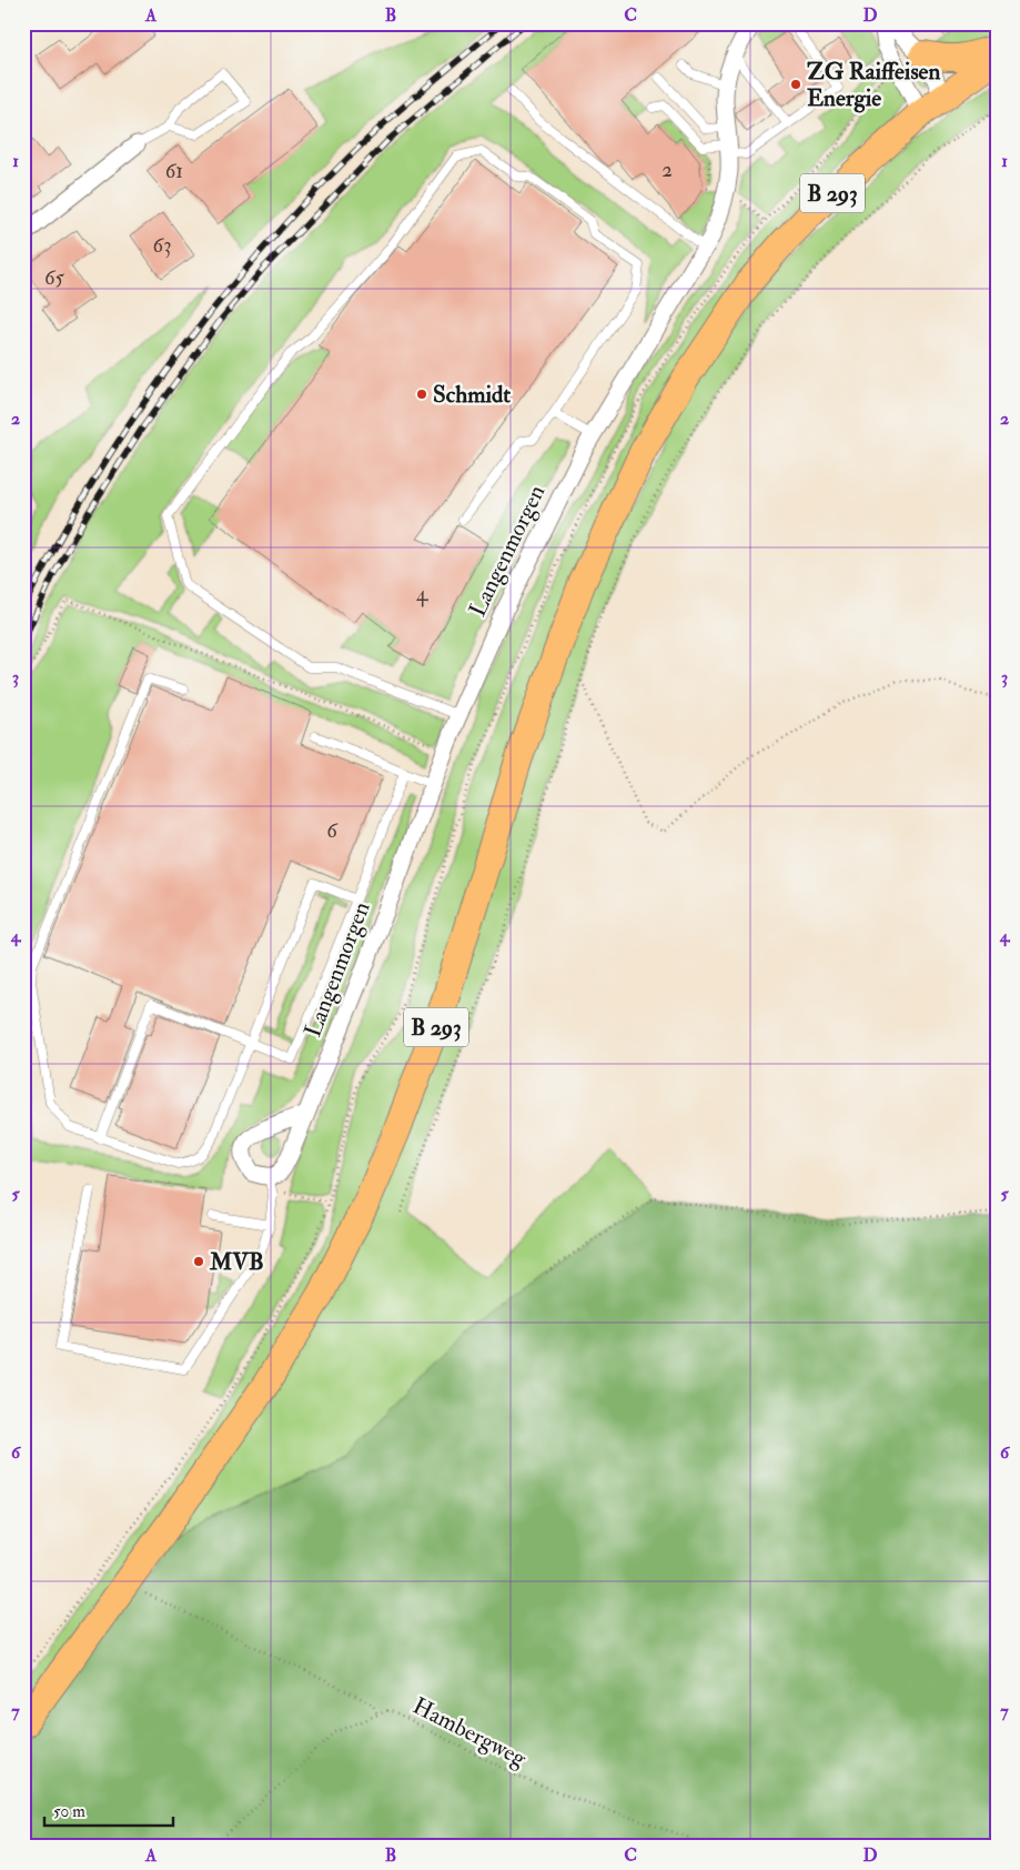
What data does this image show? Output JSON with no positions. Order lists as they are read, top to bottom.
{
  "streets": {
    "main road": ["B 293"],
    "street": ["Langenmorgen"],
    "path": ["Hambergweg"]
  },
  "places": ["ZG Raiffeisen Energie", "Schmidt", "MVB"],
  "house_numbers": [
    "2",
    "61",
    "63",
    "65",
    "4",
    "6"
  ],
  "scale_bar": "50 m",
  "grid": {
    "columns": [
      "A",
      "B",
      "C",
      "D"
    ],
    "rows": [
      "1",
      "2",
      "3",
      "4",
      "5",
      "6",
      "7"
    ]
  }
}
